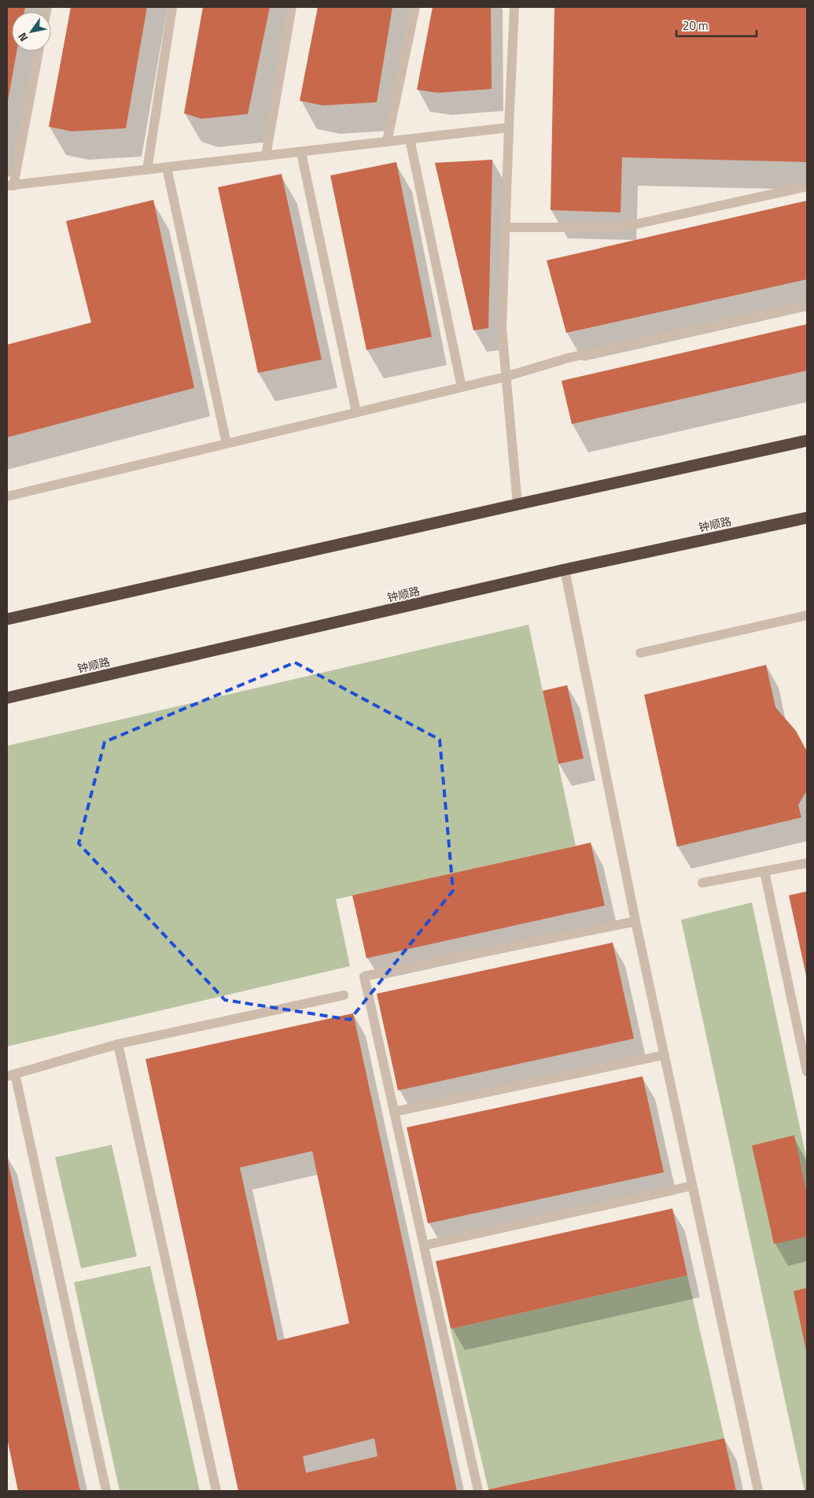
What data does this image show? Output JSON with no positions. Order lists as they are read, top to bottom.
{
  "streets": {
    "highway": ["钟顺路"]
  },
  "scale_bar": "20 m",
  "north": "bottom left"
}
